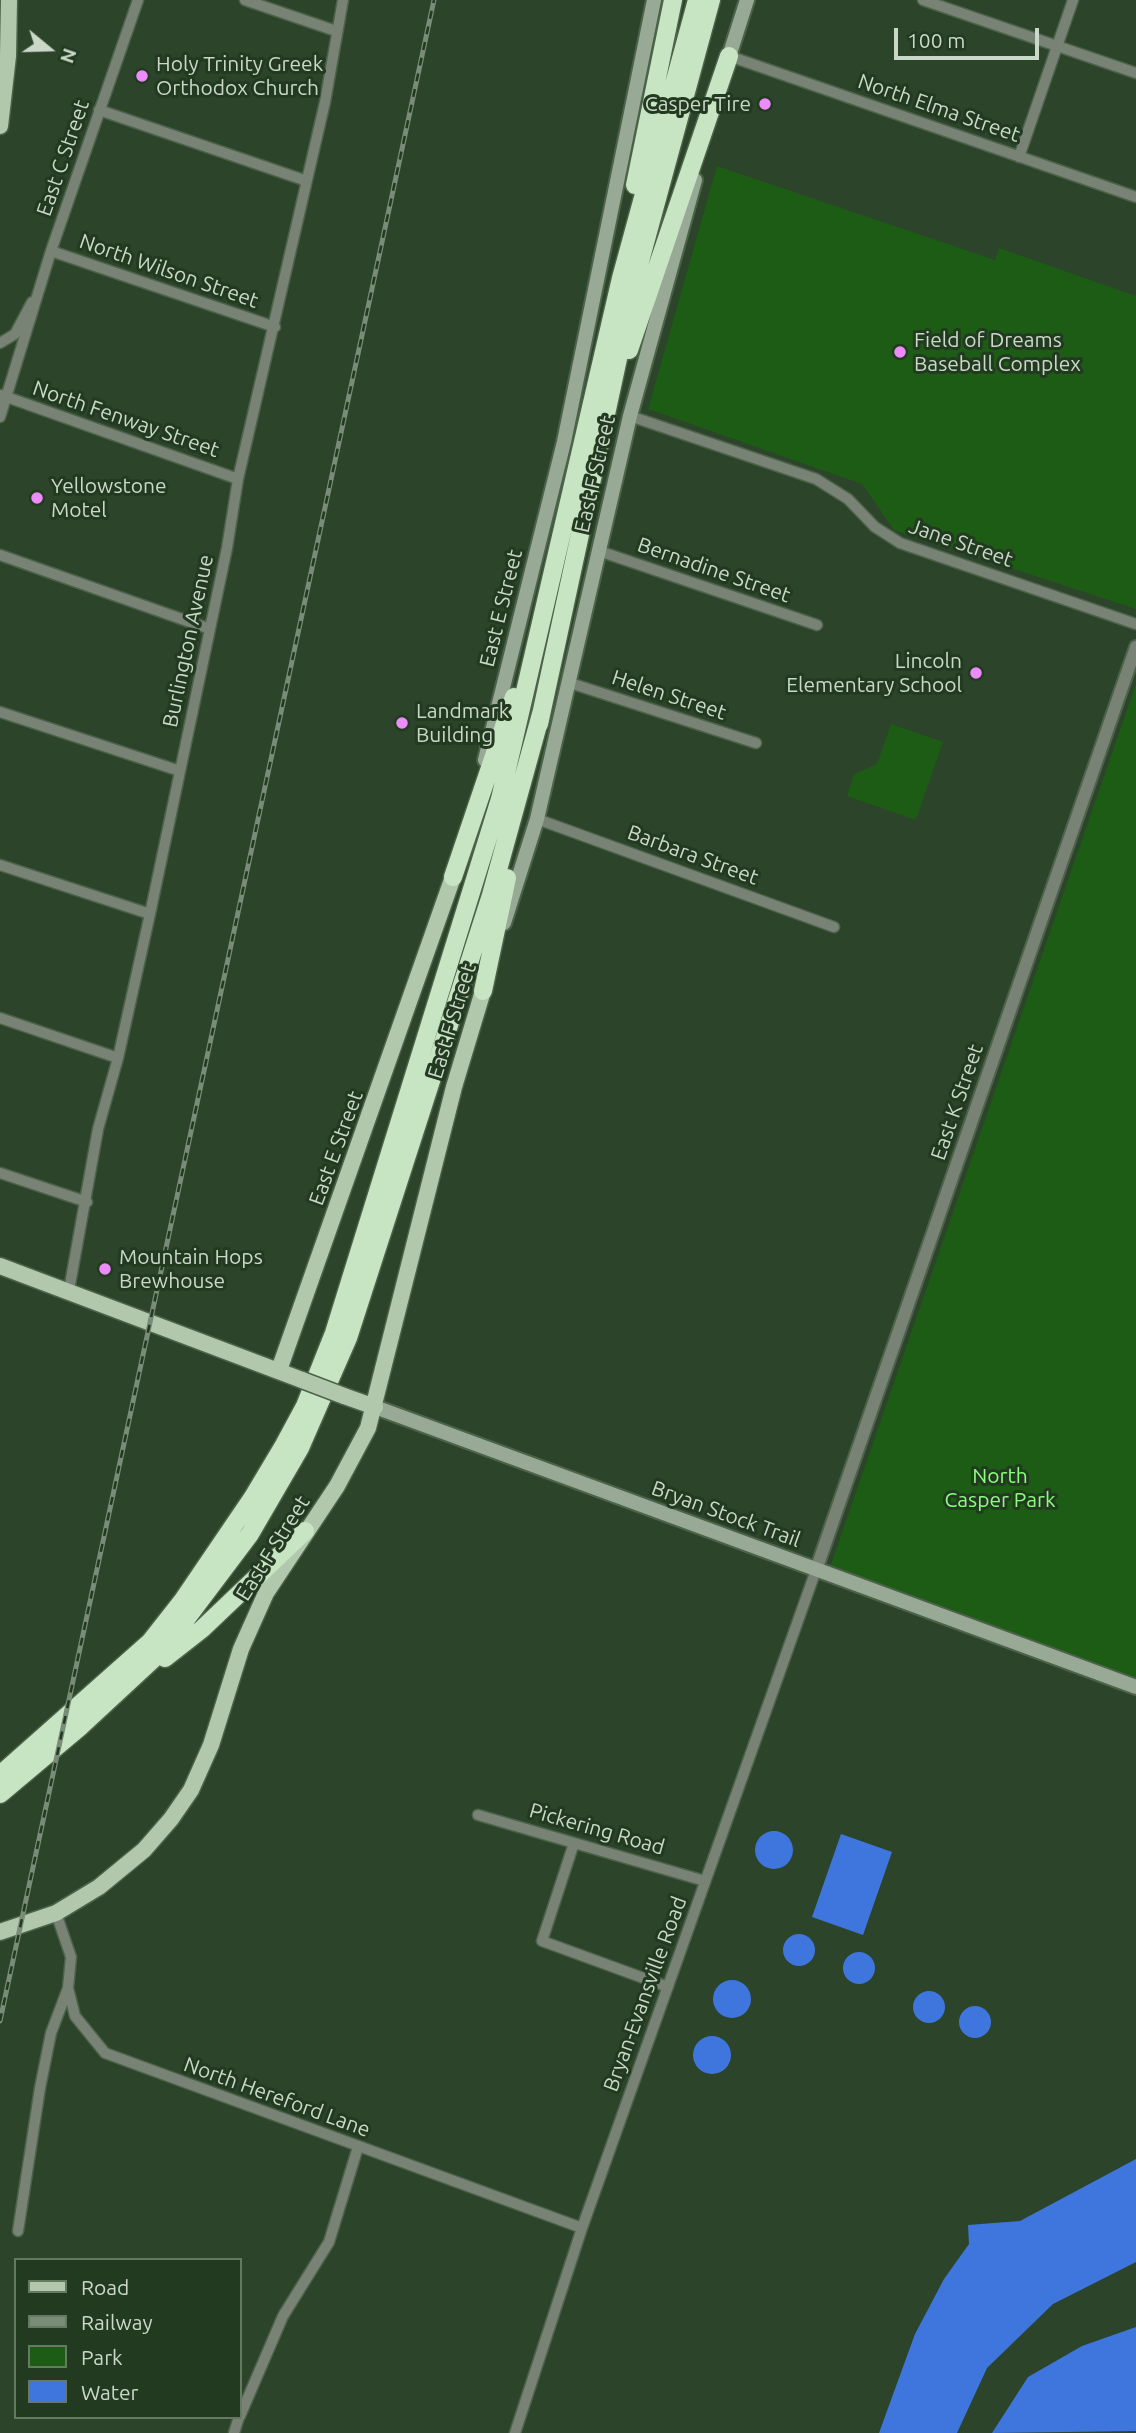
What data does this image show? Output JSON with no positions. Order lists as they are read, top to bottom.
{
  "streets": {
    "main road": ["East F Street", "East E Street", "Bryan Stock Trail"],
    "street": [
      "North Elma Street",
      "East C Street",
      "North Wilson Street",
      "North Fenway Street",
      "Jane Street",
      "Bernadine Street",
      "Burlington Avenue",
      "Helen Street",
      "Barbara Street",
      "East K Street",
      "Pickering Road",
      "Bryan-Evansville Road",
      "North Hereford Lane"
    ]
  },
  "crossings": [
    ["North Elma Street", "East F Street"],
    ["East C Street", "North Wilson Street"],
    ["East C Street", "North Fenway Street"],
    ["North Wilson Street", "Burlington Avenue"],
    ["North Fenway Street", "Burlington Avenue"],
    ["East F Street", "Jane Street"],
    ["East F Street", "Bernadine Street"],
    ["East F Street", "Helen Street"],
    ["East F Street", "Barbara Street"],
    ["East F Street", "Bryan Stock Trail"],
    ["East F Street", "North Hereford Lane"],
    ["East E Street", "Bryan Stock Trail"],
    ["Burlington Avenue", "Bryan Stock Trail"],
    ["East K Street", "Bryan Stock Trail"],
    ["East K Street", "Bryan-Evansville Road"],
    ["Bryan Stock Trail", "Bryan-Evansville Road"],
    ["Pickering Road", "Bryan-Evansville Road"],
    ["Bryan-Evansville Road", "North Hereford Lane"]
  ],
  "parks": ["North Casper Park"],
  "places": [
    "Holy Trinity Greek Orthodox Church",
    "Casper Tire",
    "Field of Dreams Baseball Complex",
    "Yellowstone Motel",
    "Lincoln Elementary School",
    "Landmark Building",
    "Mountain Hops Brewhouse"
  ],
  "legend": [
    "Road",
    "Railway",
    "Park",
    "Water"
  ],
  "scale_bar": "100 m",
  "north": "right"
}
